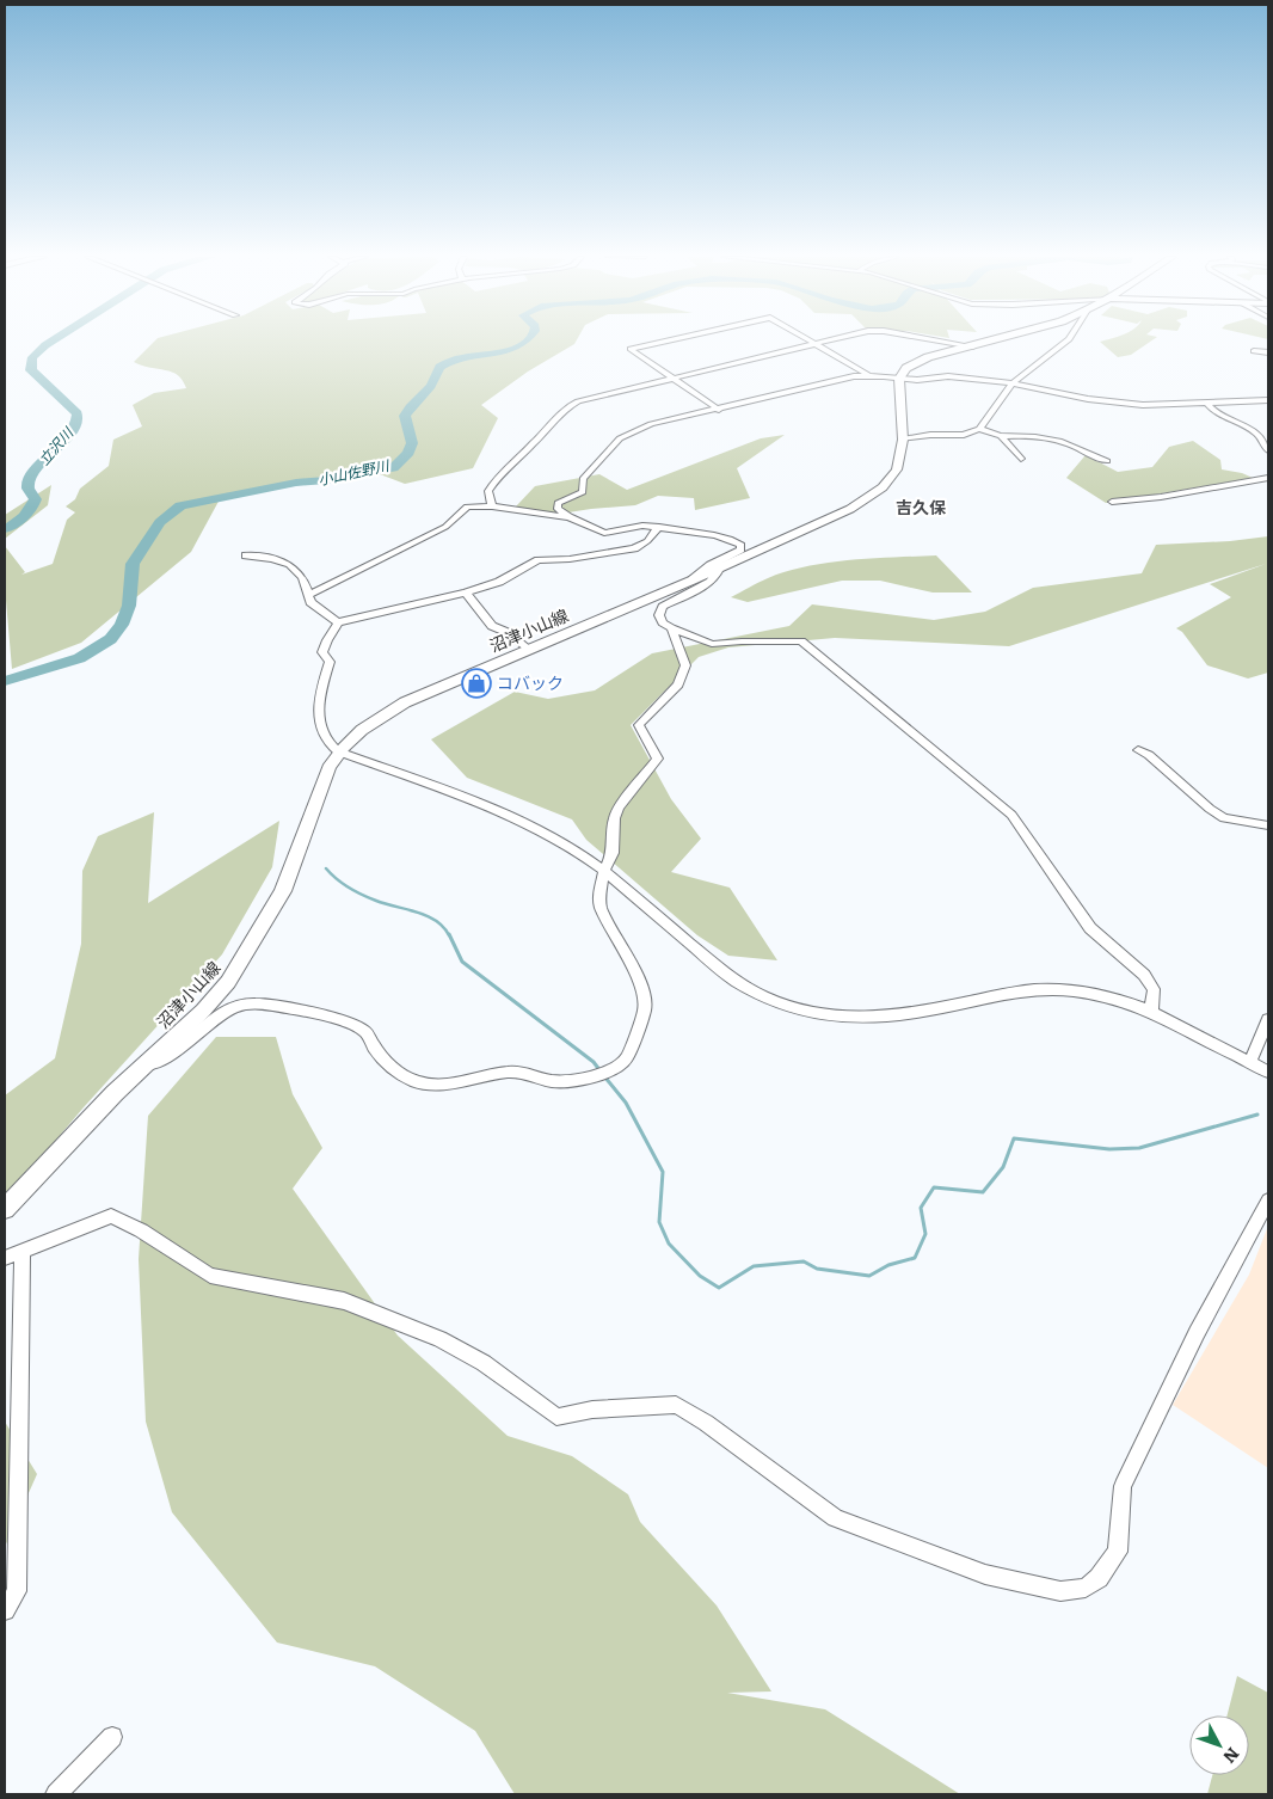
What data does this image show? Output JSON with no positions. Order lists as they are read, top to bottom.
{
  "streets": {
    "main road": ["沼津小山線"]
  },
  "districts": ["吉久保"],
  "water": ["立沢川", "小山佐野川"],
  "places": {
    "shop": ["コバック"]
  },
  "north": "bottom right"
}
